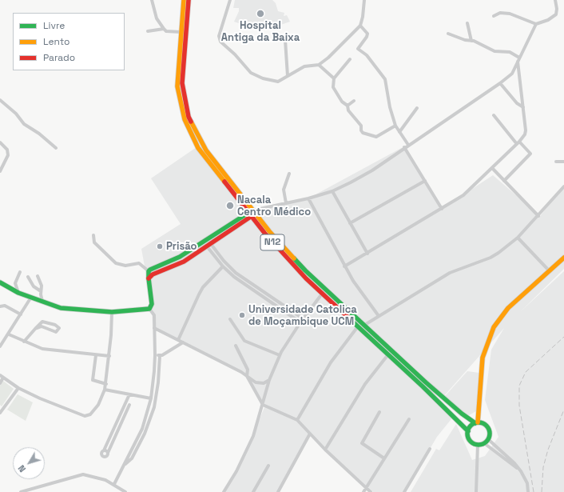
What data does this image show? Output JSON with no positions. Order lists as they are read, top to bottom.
{
  "streets": {
    "main road": ["N12"]
  },
  "places": [
    "Hospital Antiga da Baixa",
    "Nacala Centro Médico",
    "Prisão",
    "Universidade Catolica de Moçambique UCM"
  ],
  "legend": ["Livre", "Lento", "Parado"],
  "north": "bottom left"
}
